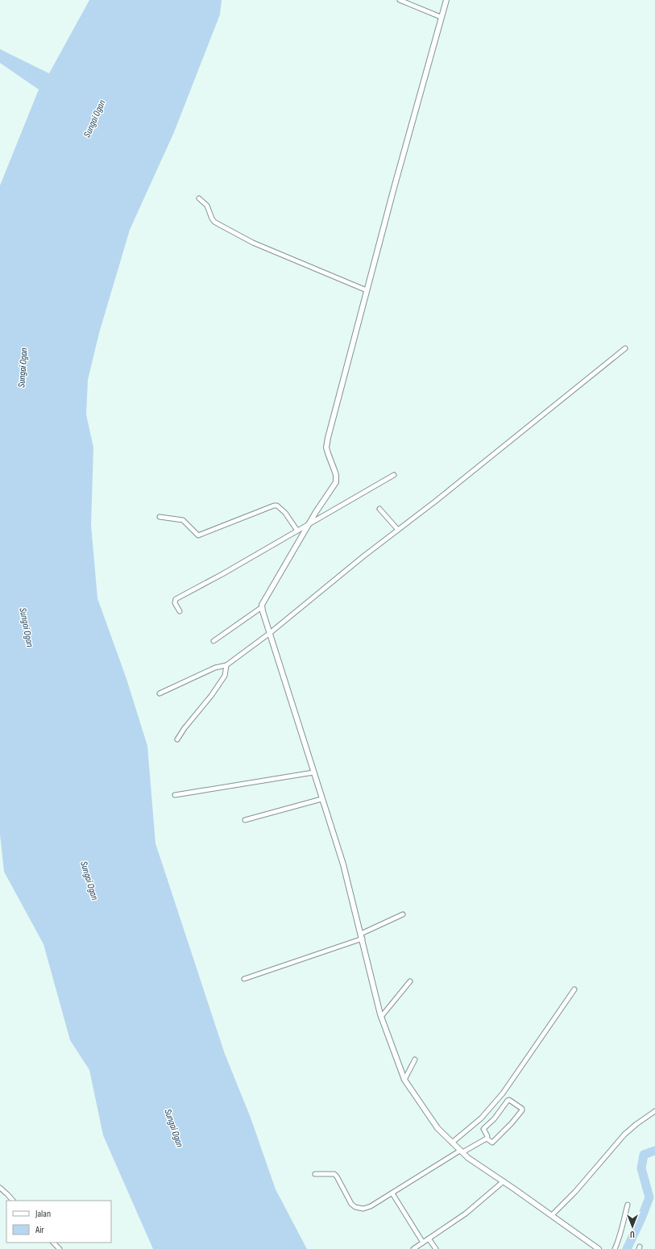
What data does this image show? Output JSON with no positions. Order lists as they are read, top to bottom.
{
  "water": ["Sungai Ogan"],
  "legend": ["Jalan", "Air"],
  "north": "bottom"
}
